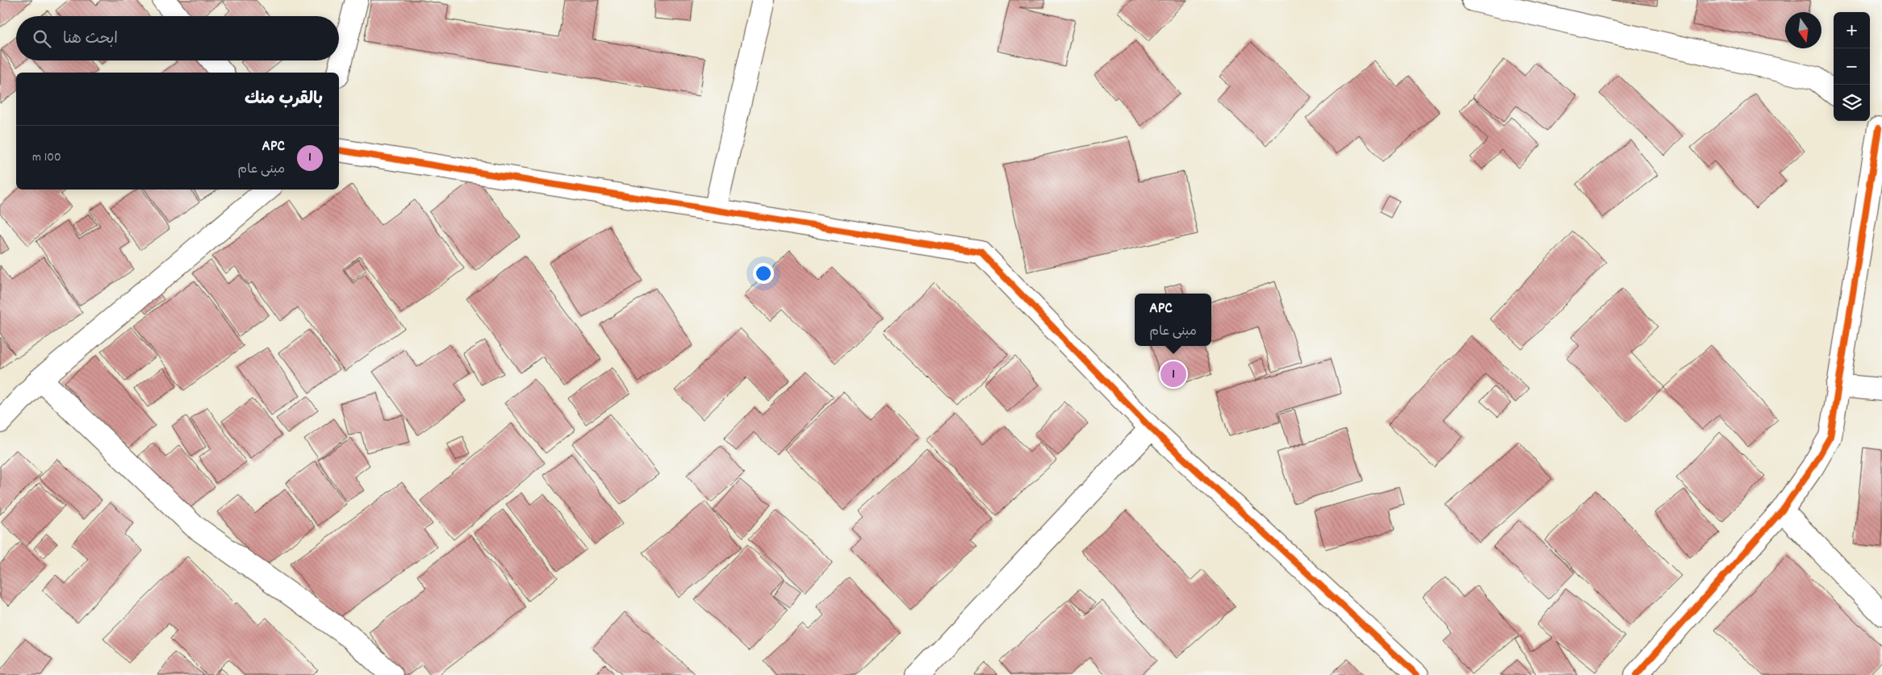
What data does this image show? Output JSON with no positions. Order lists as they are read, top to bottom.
{
  "north": "bottom",
  "page": {
    "map_buttons": ["+", "−"],
    "search": "ابحث هنا",
    "heading": "بالقرب منك",
    "list": [
      {
        "mark": "1",
        "name": "APC",
        "note": "مبنى عام",
        "value": "100 m"
      }
    ],
    "popup": ["APC", "مبنى عام"],
    "pins": "1"
  }
}
